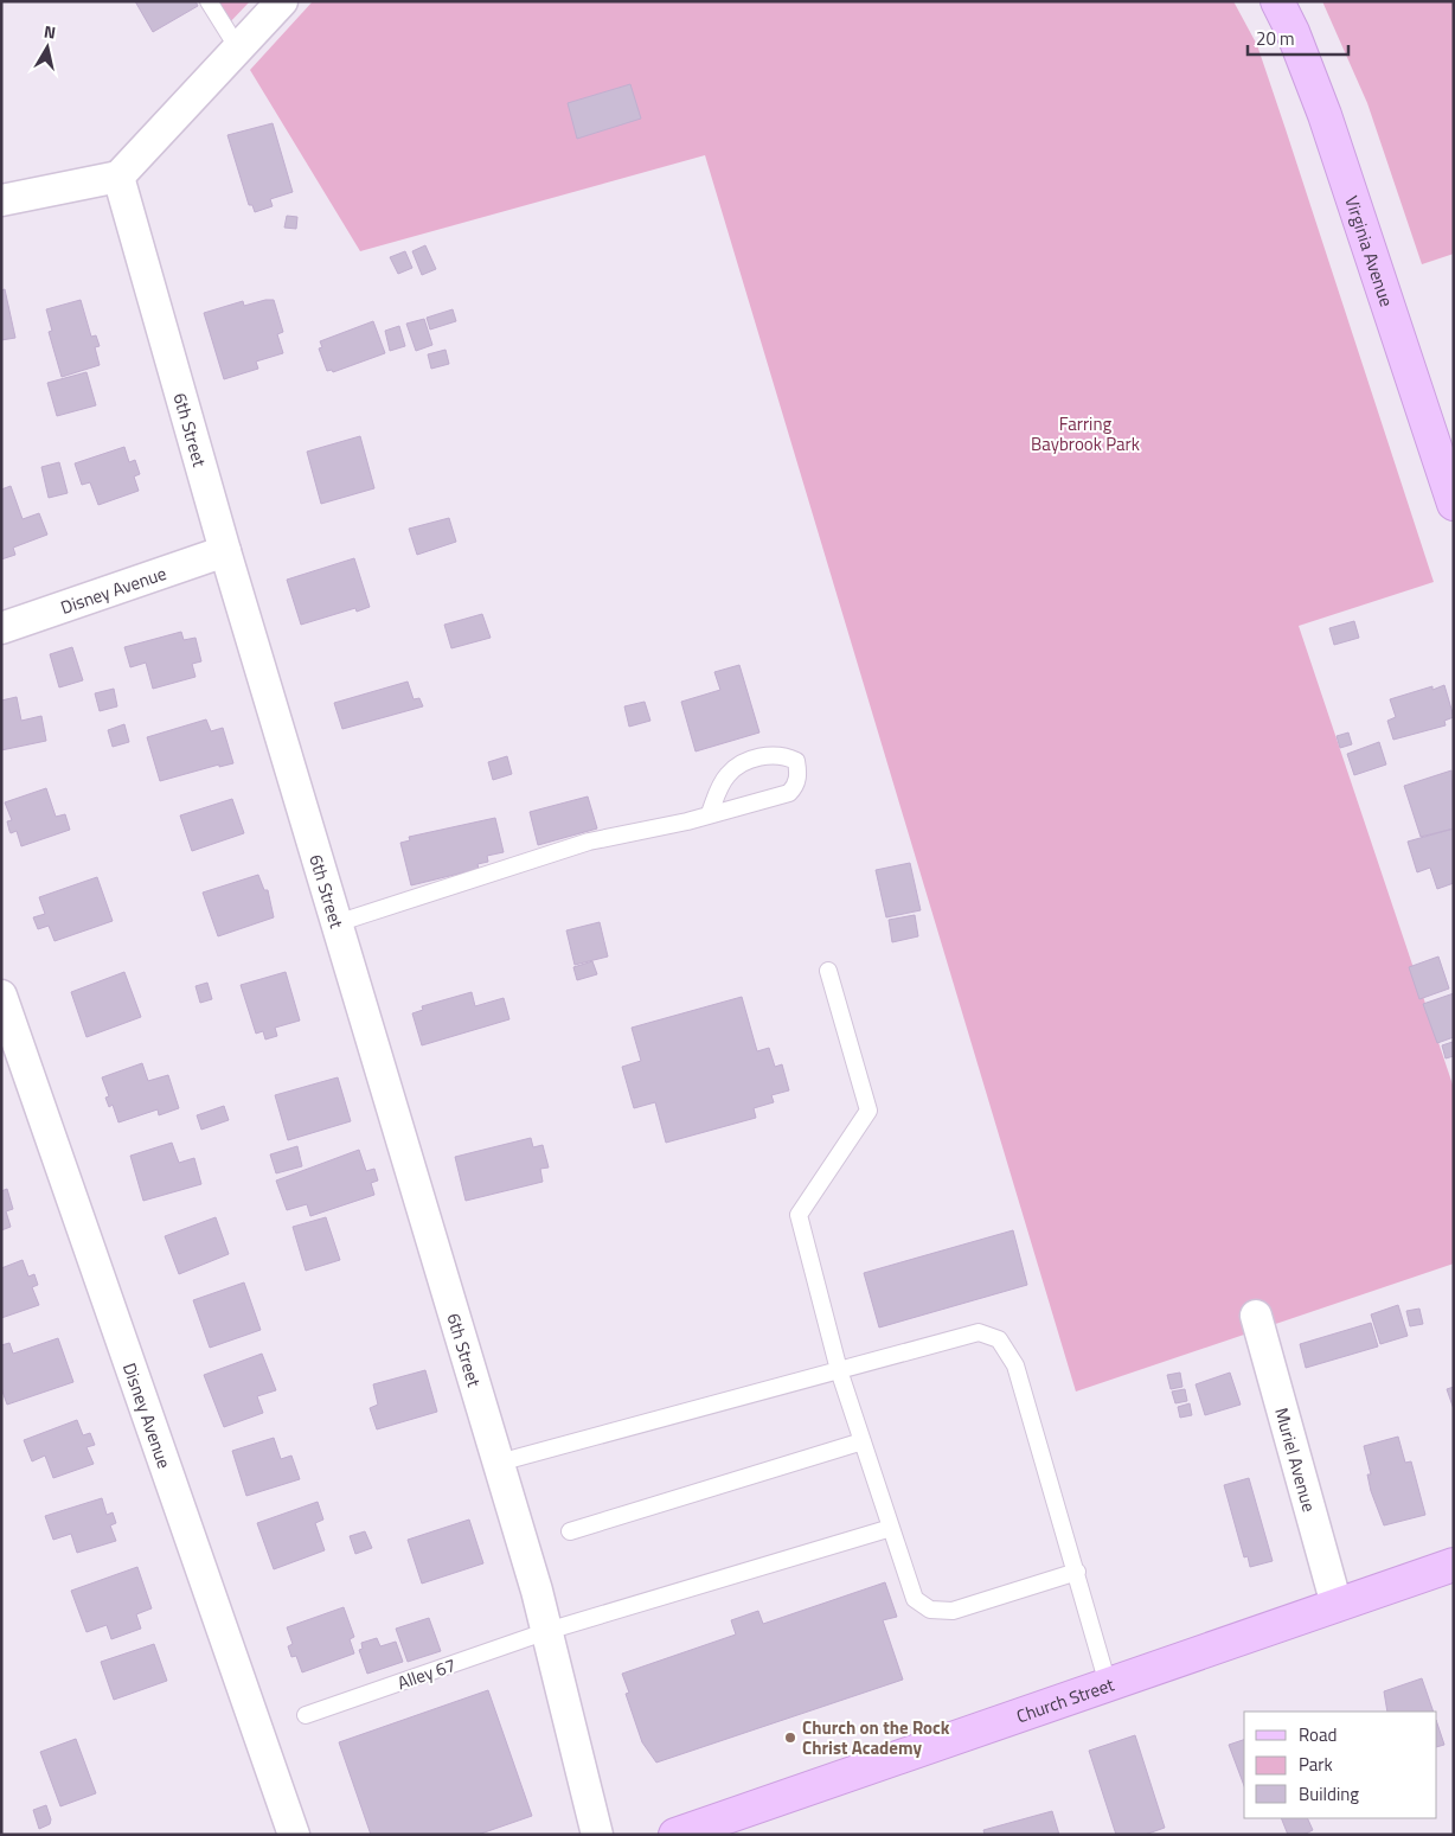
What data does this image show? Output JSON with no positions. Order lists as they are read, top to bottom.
{
  "streets": {
    "main road": ["Virginia Avenue", "Church Street"],
    "street": ["6th Street", "Disney Avenue", "Muriel Avenue"],
    "lane": ["Alley 67"]
  },
  "crossings": [
    ["6th Street", "Disney Avenue"],
    ["6th Street", "Alley 67"],
    ["Muriel Avenue", "Church Street"]
  ],
  "parks": ["Farring Baybrook Park"],
  "places": ["Church on the Rock Christ Academy"],
  "legend": ["Road", "Park", "Building"],
  "scale_bar": "20 m",
  "north": "top"
}
